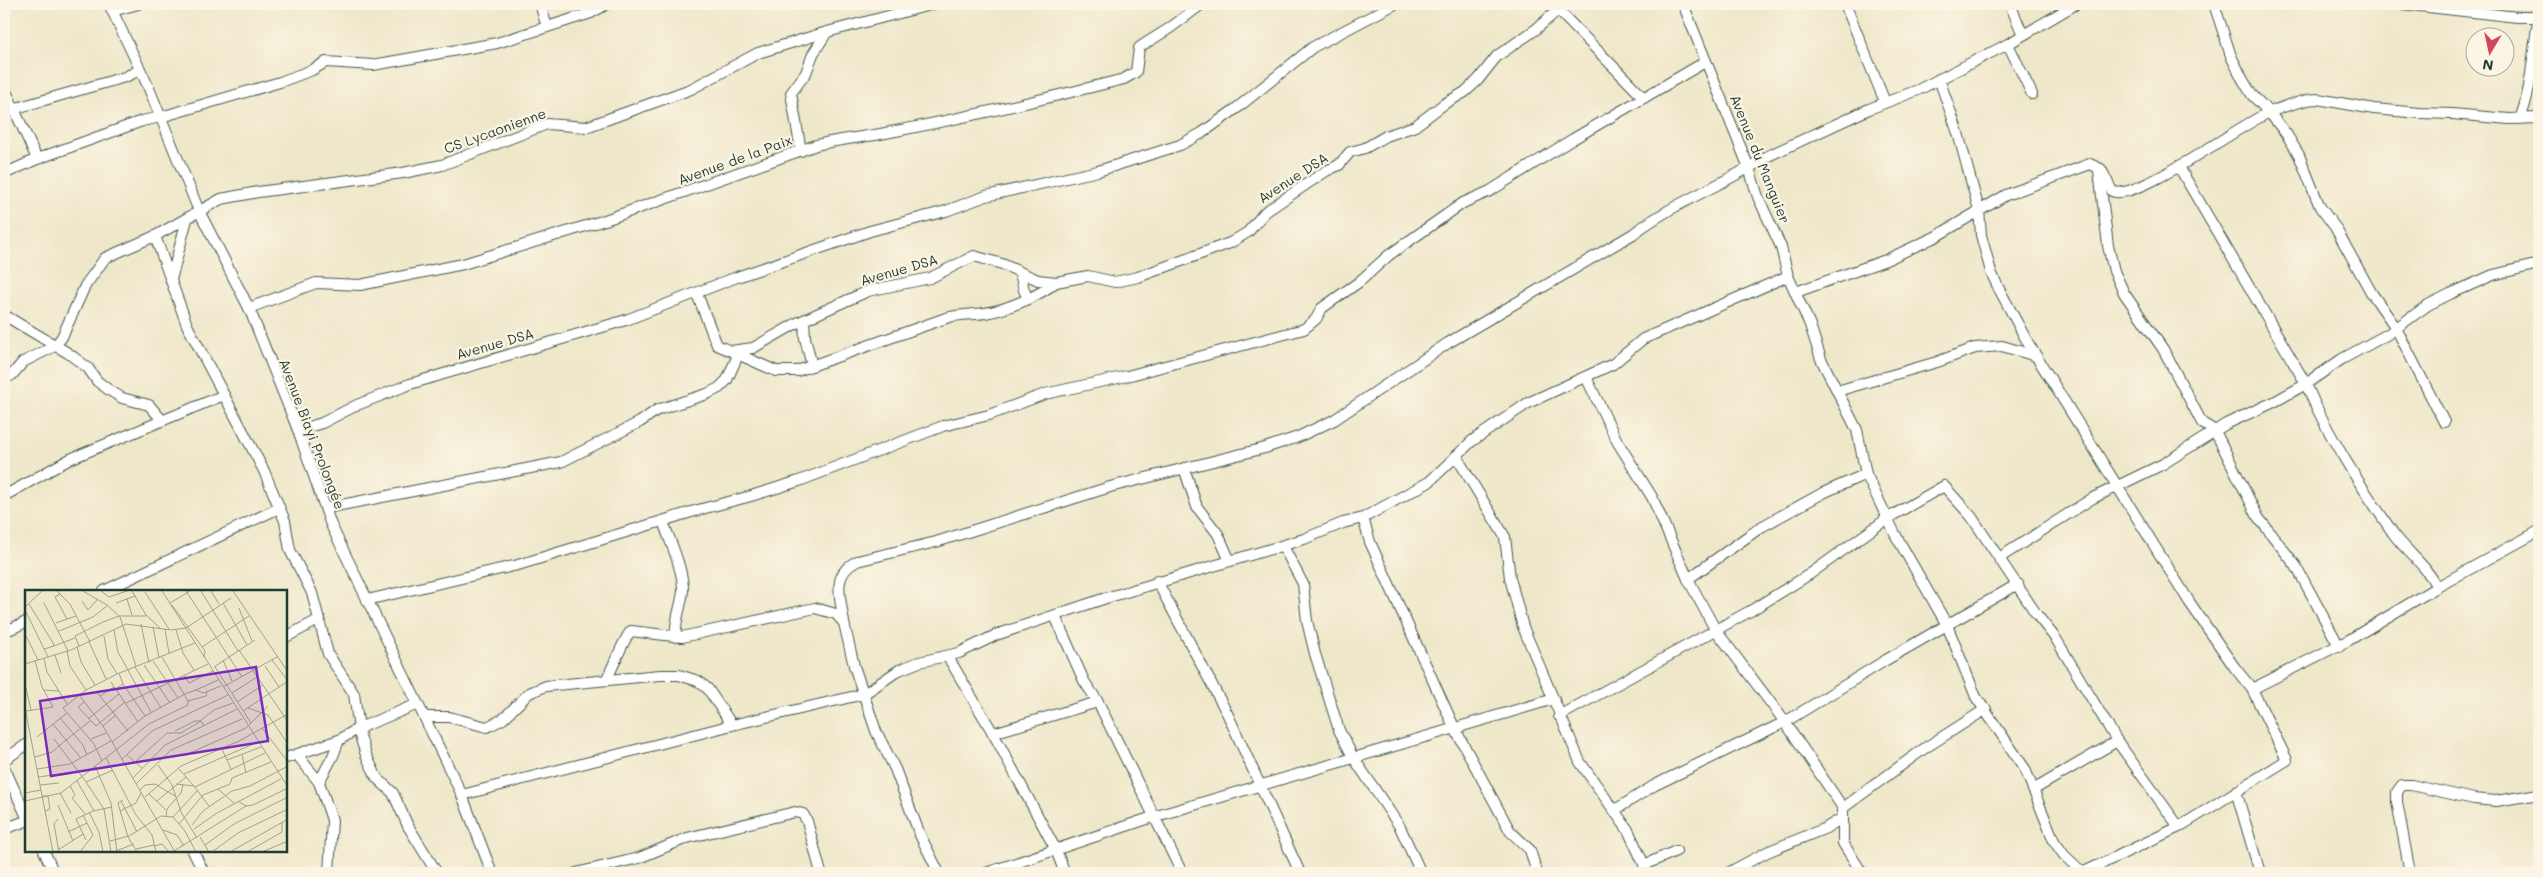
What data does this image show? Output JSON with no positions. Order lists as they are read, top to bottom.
{
  "streets": {
    "street": [
      "CS Lycaonienne",
      "Avenue du Manguier",
      "Avenue de la Paix",
      "Avenue DSA",
      "Avenue Biayi Prolongée"
    ]
  },
  "crossings": [
    ["CS Lycaonienne", "Avenue Biayi Prolongée"],
    ["Avenue de la Paix", "Avenue Biayi Prolongée"],
    ["Avenue DSA", "Avenue Biayi Prolongée"]
  ],
  "north": "bottom"
}
